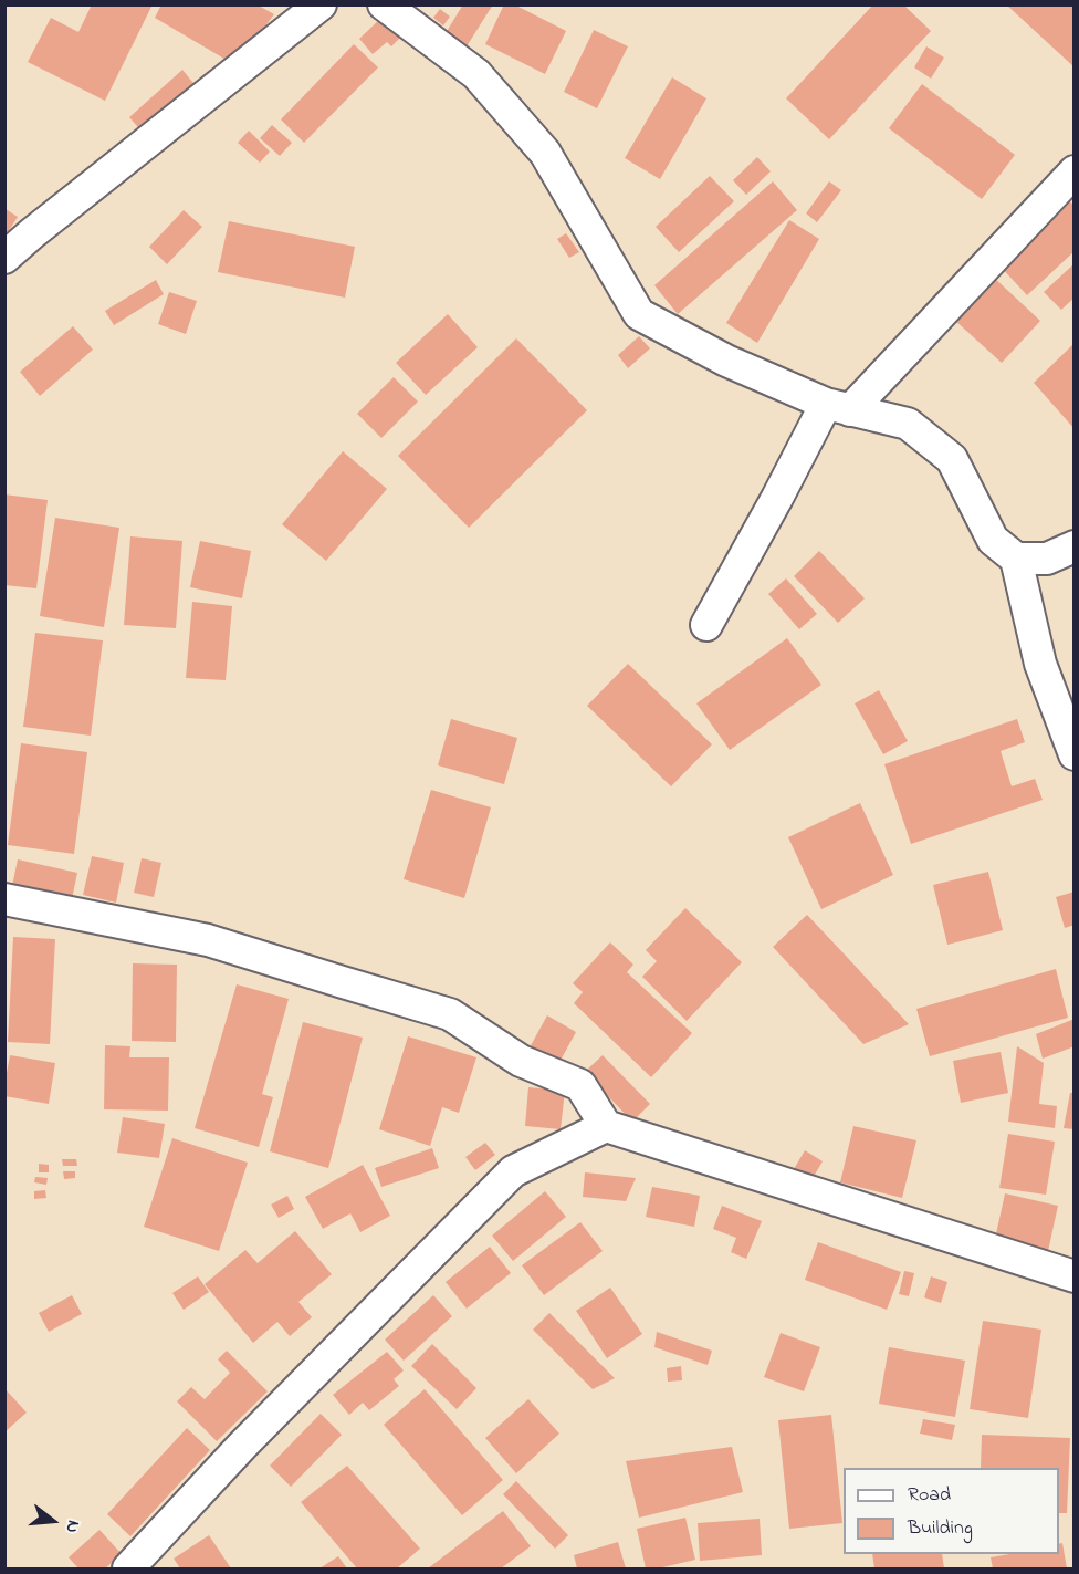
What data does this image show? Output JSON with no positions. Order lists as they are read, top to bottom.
{
  "legend": ["Road", "Building"],
  "north": "right"
}
